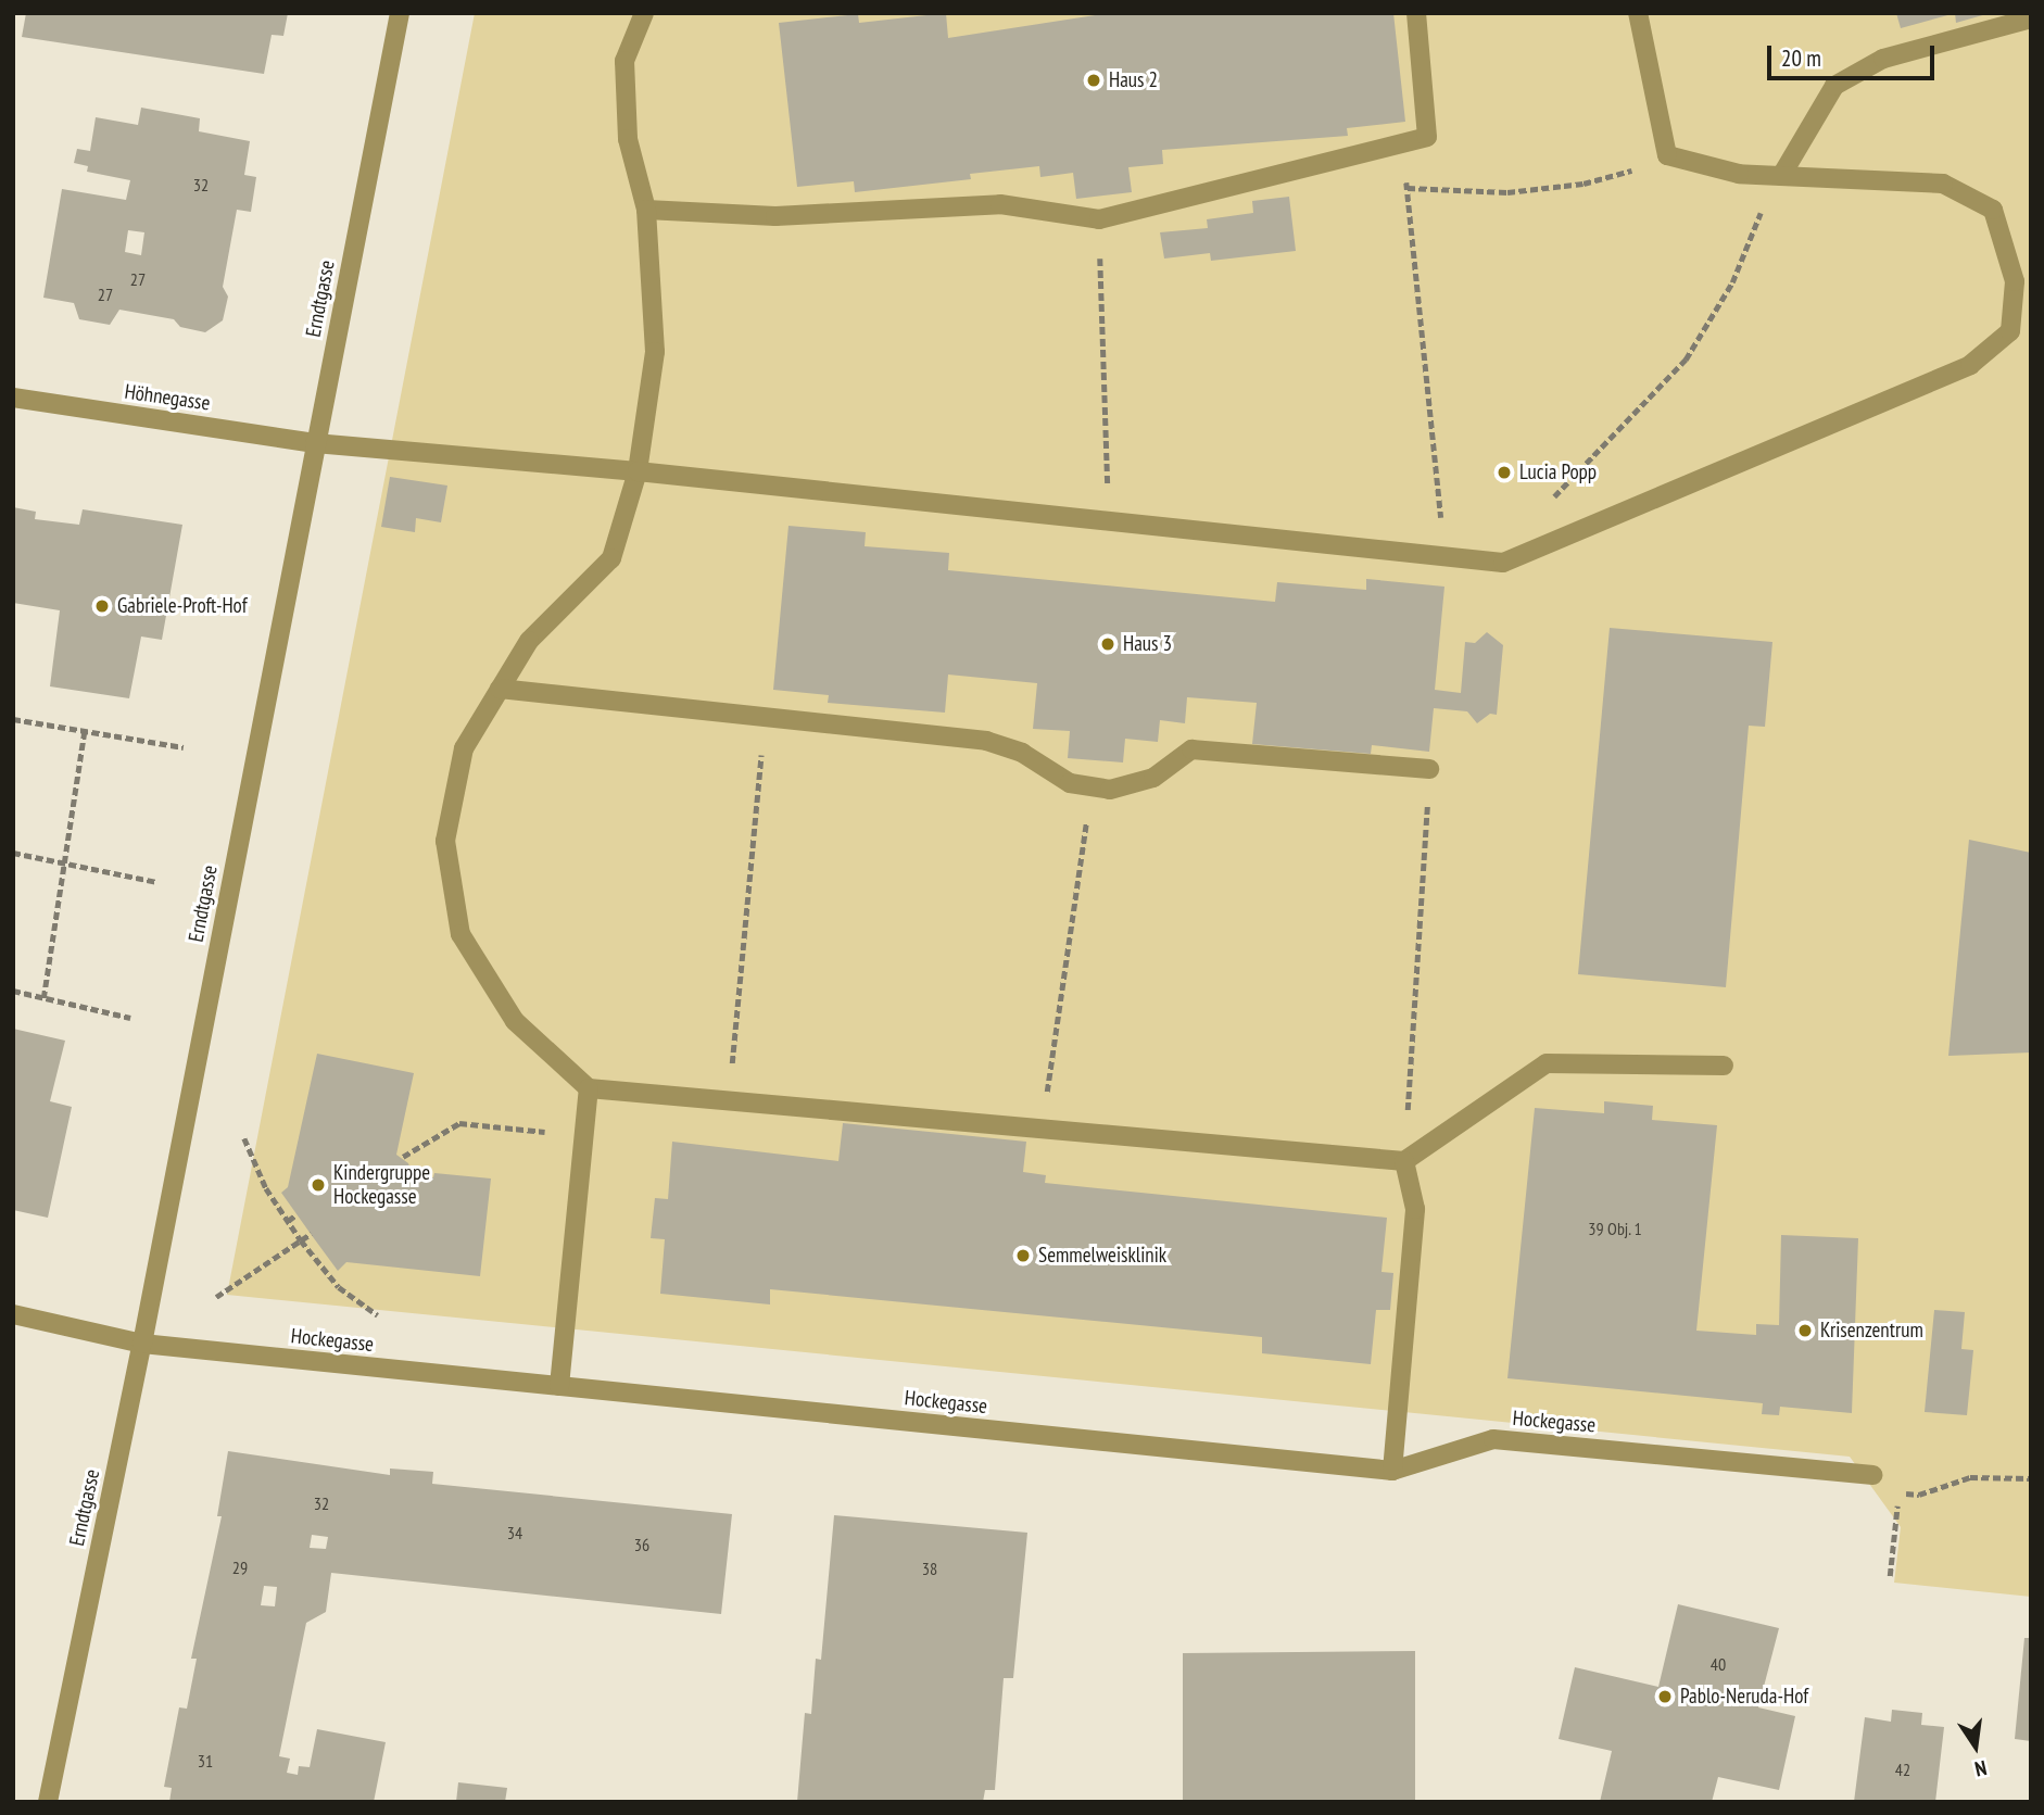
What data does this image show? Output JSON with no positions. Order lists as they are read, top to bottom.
{
  "streets": {
    "street": ["Erndtgasse", "Höhnegasse", "Hockegasse"]
  },
  "crossings": [
    ["Erndtgasse", "Höhnegasse"],
    ["Erndtgasse", "Hockegasse"]
  ],
  "places": [
    "Haus 2",
    "Lucia Popp",
    "Gabriele-Proft-Hof",
    "Haus 3",
    "Kindergruppe Hockegasse",
    "Semmelweisklinik",
    "Krisenzentrum",
    "Pablo-Neruda-Hof"
  ],
  "house_numbers": [
    "32",
    "27",
    "27",
    "39 Obj. 1",
    "32",
    "34",
    "36",
    "29",
    "38",
    "40",
    "31",
    "42"
  ],
  "scale_bar": "20 m",
  "north": "bottom"
}
